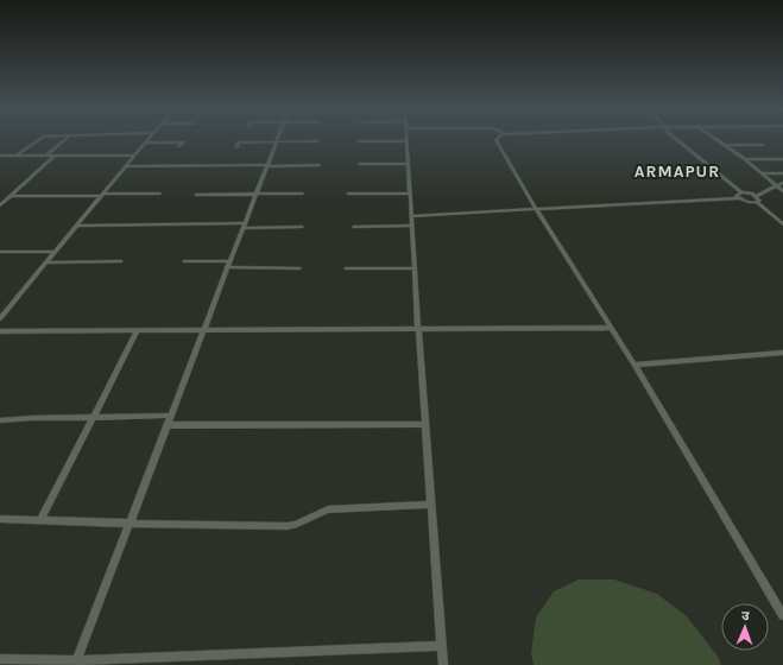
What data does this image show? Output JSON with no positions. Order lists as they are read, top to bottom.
{
  "districts": ["ARMAPUR"],
  "north": "top"
}
